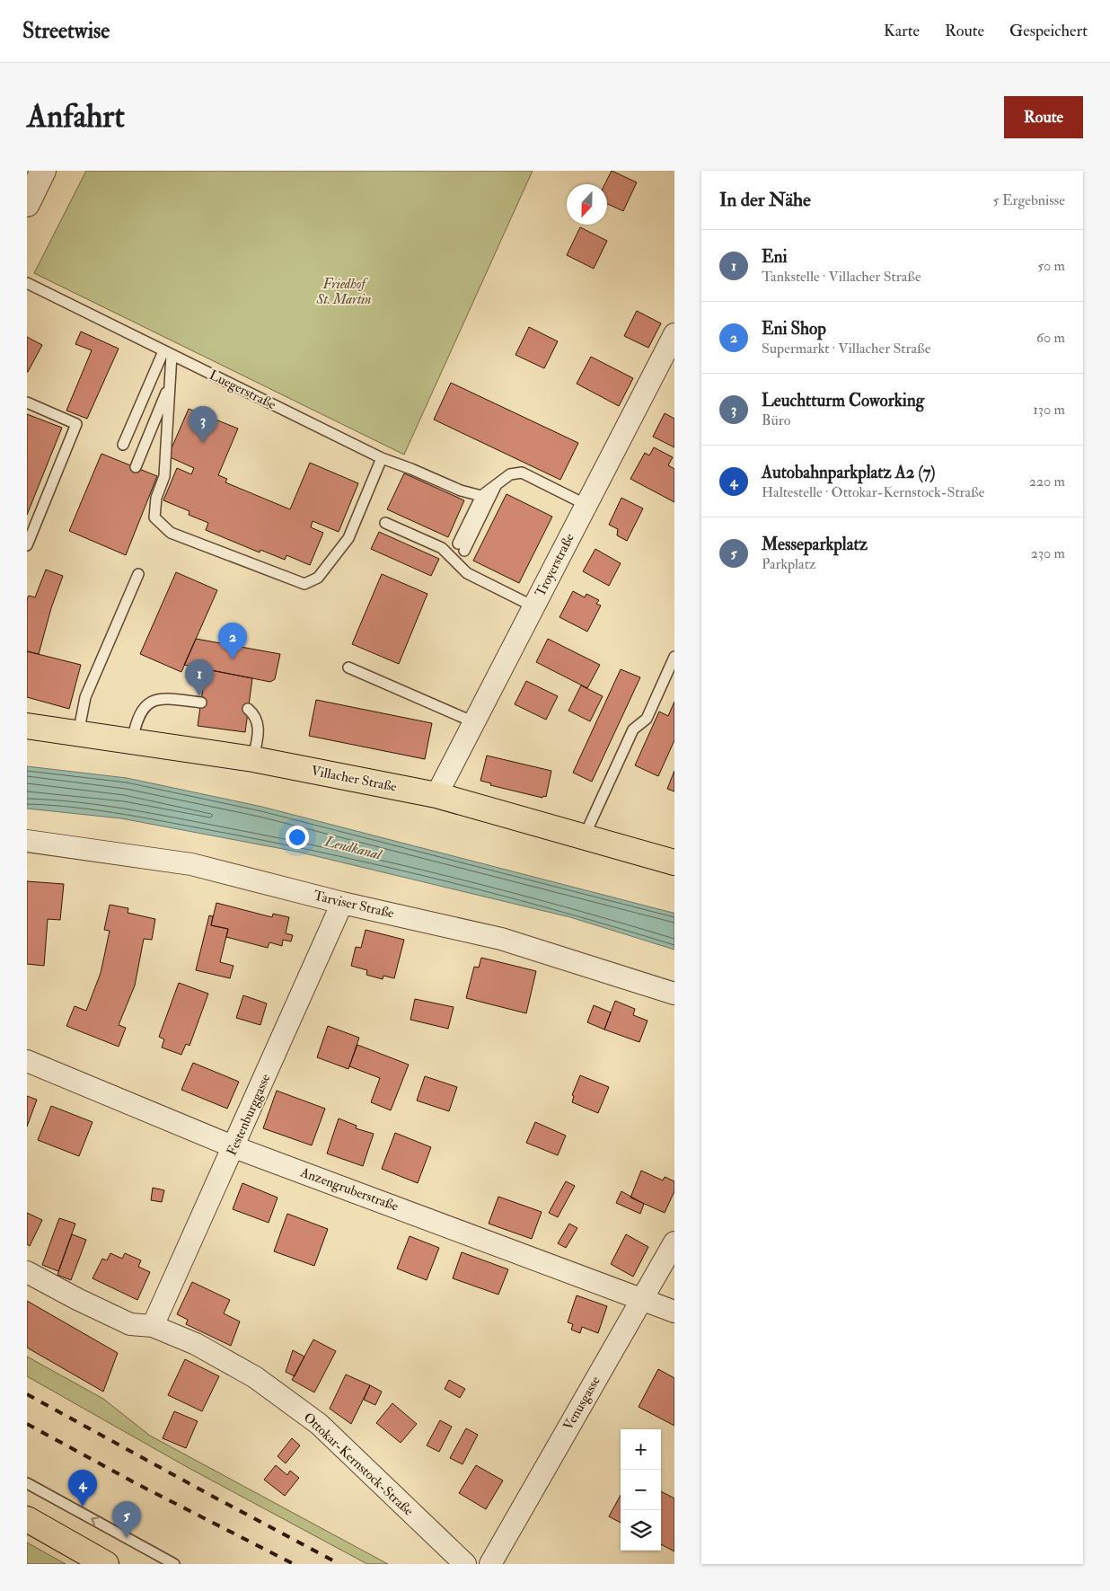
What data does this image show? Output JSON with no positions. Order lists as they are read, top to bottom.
{
  "streets": {
    "main road": ["Villacher Straße"],
    "street": [
      "Troyerstraße",
      "Tarviser Straße",
      "Festenburggasse",
      "Anzengruberstraße",
      "Venusgasse",
      "Ottokar-Kernstock-Straße"
    ],
    "lane": ["Luegerstraße"]
  },
  "crossings": [
    ["Troyerstraße", "Villacher Straße"],
    ["Tarviser Straße", "Festenburggasse"],
    ["Festenburggasse", "Anzengruberstraße"],
    ["Festenburggasse", "Ottokar-Kernstock-Straße"],
    ["Anzengruberstraße", "Venusgasse"]
  ],
  "water": ["Lendkanal"],
  "parks": ["Friedhof St. Martin"],
  "north": "bottom",
  "page": {
    "header": "Streetwise",
    "nav": ["Karte", "Route", "Gespeichert"],
    "buttons": "Route",
    "title": "Anfahrt",
    "heading": ["In der Nähe", "5 Ergebnisse"],
    "list": [
      {
        "mark": "1",
        "name": "Eni",
        "note": "Tankstelle · Villacher Straße",
        "value": "50 m"
      },
      {
        "mark": "2",
        "name": "Eni Shop",
        "note": "Supermarkt · Villacher Straße",
        "value": "60 m"
      },
      {
        "mark": "3",
        "name": "Leuchtturm Coworking",
        "note": "Büro",
        "value": "130 m"
      },
      {
        "mark": "4",
        "name": "Autobahnparkplatz A2 (7)",
        "note": "Haltestelle · Ottokar-Kernstock-Straße",
        "value": "220 m"
      },
      {
        "mark": "5",
        "name": "Messeparkplatz",
        "note": "Parkplatz",
        "value": "230 m"
      }
    ],
    "pins": [
      "3",
      "2",
      "1",
      "4",
      "5"
    ],
    "map_buttons": ["+", "−"]
  }
}
